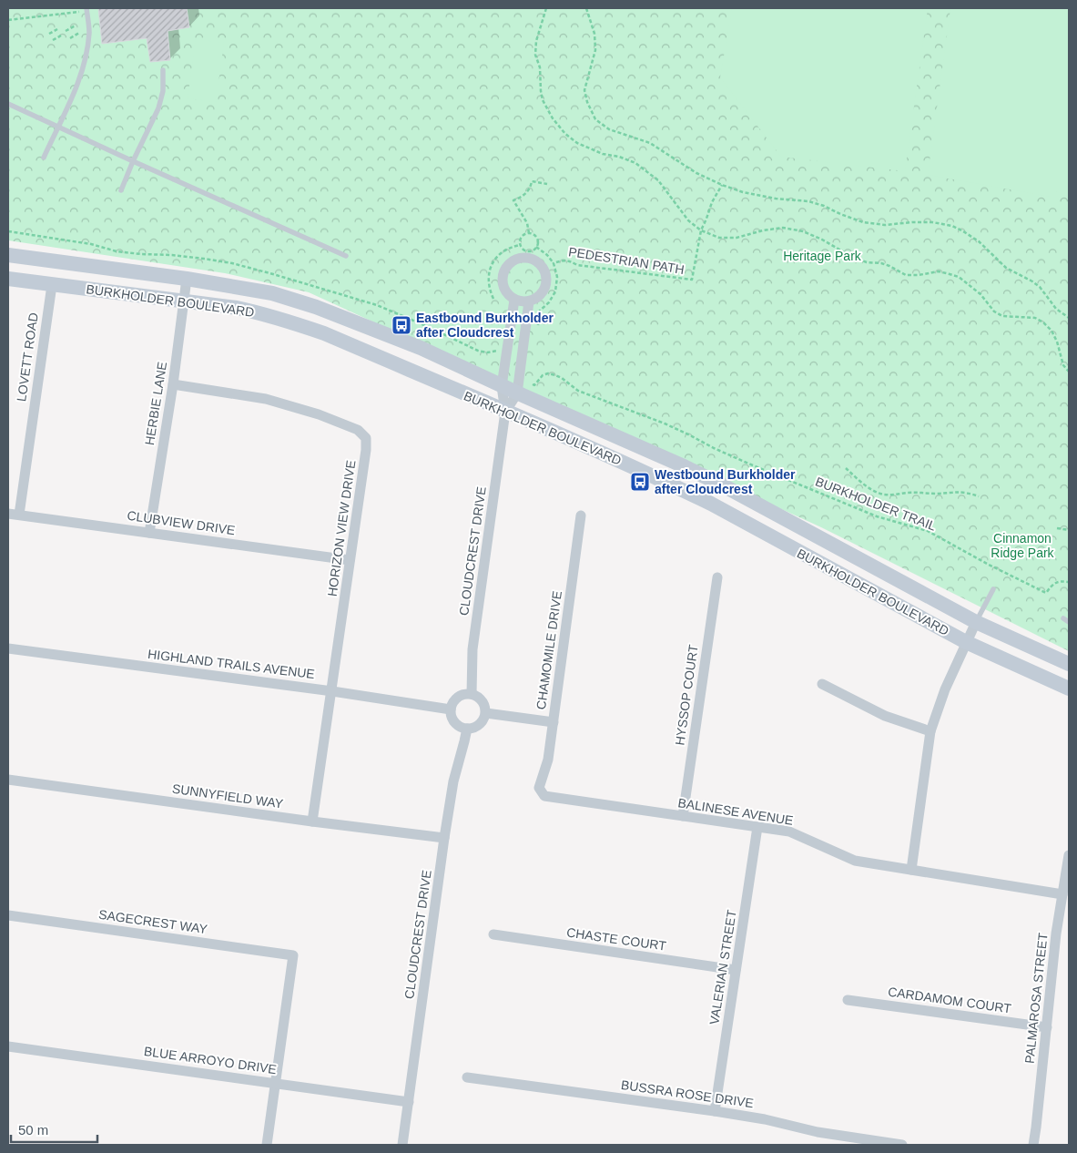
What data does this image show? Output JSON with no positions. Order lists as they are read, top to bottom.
{
  "streets": {
    "main road": ["BURKHOLDER BOULEVARD"],
    "street": [
      "LOVETT ROAD",
      "HERBIE LANE",
      "CLUBVIEW DRIVE",
      "HORIZON VIEW DRIVE",
      "CLOUDCREST DRIVE",
      "CHAMOMILE DRIVE",
      "HIGHLAND TRAILS AVENUE",
      "HYSSOP COURT",
      "SUNNYFIELD WAY",
      "BALINESE AVENUE",
      "SAGECREST WAY",
      "CHASTE COURT",
      "VALERIAN STREET",
      "PALMAROSA STREET",
      "CARDAMOM COURT",
      "BLUE ARROYO DRIVE",
      "BUSSRA ROSE DRIVE"
    ],
    "path": ["PEDESTRIAN PATH", "BURKHOLDER TRAIL"]
  },
  "crossings": [
    ["BURKHOLDER BOULEVARD", "LOVETT ROAD"],
    ["BURKHOLDER BOULEVARD", "HERBIE LANE"],
    ["BURKHOLDER BOULEVARD", "CLOUDCREST DRIVE"],
    ["LOVETT ROAD", "CLUBVIEW DRIVE"],
    ["HERBIE LANE", "CLUBVIEW DRIVE"],
    ["HERBIE LANE", "HORIZON VIEW DRIVE"],
    ["CLUBVIEW DRIVE", "HORIZON VIEW DRIVE"],
    ["HORIZON VIEW DRIVE", "HIGHLAND TRAILS AVENUE"],
    ["HORIZON VIEW DRIVE", "SUNNYFIELD WAY"],
    ["CLOUDCREST DRIVE", "HIGHLAND TRAILS AVENUE"],
    ["CLOUDCREST DRIVE", "SUNNYFIELD WAY"],
    ["CLOUDCREST DRIVE", "BLUE ARROYO DRIVE"],
    ["CHAMOMILE DRIVE", "BALINESE AVENUE"],
    ["HYSSOP COURT", "BALINESE AVENUE"],
    ["BALINESE AVENUE", "VALERIAN STREET"],
    ["BALINESE AVENUE", "PALMAROSA STREET"],
    ["SAGECREST WAY", "BLUE ARROYO DRIVE"],
    ["CHASTE COURT", "VALERIAN STREET"],
    ["VALERIAN STREET", "BUSSRA ROSE DRIVE"],
    ["PALMAROSA STREET", "CARDAMOM COURT"]
  ],
  "parks": ["Heritage Park", "Cinnamon Ridge Park"],
  "places": {
    "bus stop": ["Eastbound Burkholder after Cloudcrest", "Westbound Burkholder after Cloudcrest"]
  },
  "scale_bar": "50 m"
}
